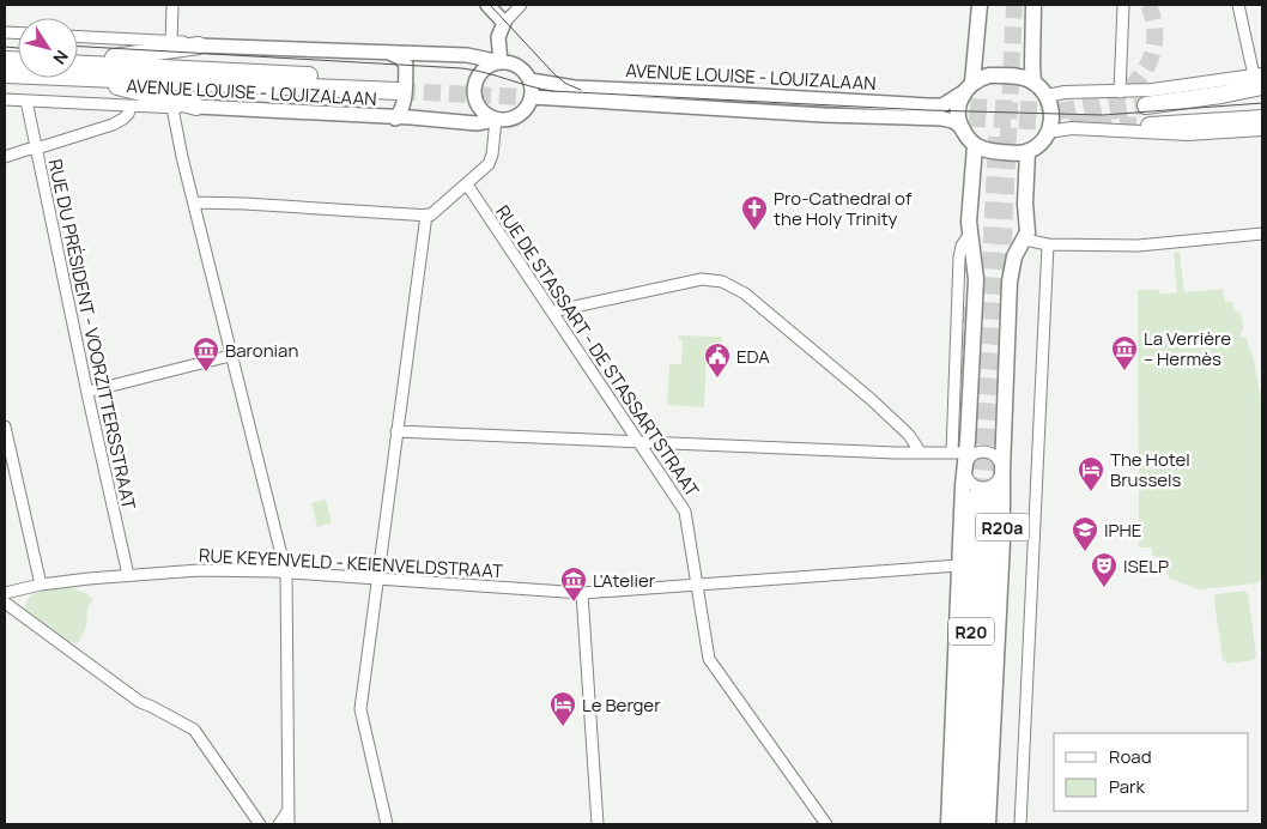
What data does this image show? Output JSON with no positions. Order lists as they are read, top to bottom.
{
  "streets": {
    "highway": ["AVENUE LOUISE - LOUIZALAAN", "R20"],
    "main road": ["R20a"],
    "street": ["RUE DU PRÉSIDENT - VOORZITTERSSTRAAT", "RUE DE STASSART - DE STASSARTSTRAAT", "RUE KEYENVELD - KEIENVELDSTRAAT"]
  },
  "crossings": [
    ["AVENUE LOUISE - LOUIZALAAN", "RUE DU PRÉSIDENT - VOORZITTERSSTRAAT"],
    ["AVENUE LOUISE - LOUIZALAAN", "R20a"],
    ["RUE DU PRÉSIDENT - VOORZITTERSSTRAAT", "RUE KEYENVELD - KEIENVELDSTRAAT"],
    ["RUE DE STASSART - DE STASSARTSTRAAT", "RUE KEYENVELD - KEIENVELDSTRAAT"],
    ["R20a", "RUE KEYENVELD - KEIENVELDSTRAAT"],
    ["R20a", "R20"]
  ],
  "places": {
    "church": ["Pro-Cathedral of the Holy Trinity"],
    "museum": ["La Verrière – Hermès", "Baronian", "L'Atelier"],
    "public building": ["EDA"],
    "hotel": ["The Hotel Brussels", "Le Berger"],
    "school or university": ["IPHE"],
    "theatre": ["ISELP"]
  },
  "legend": ["Road", "Park"],
  "north": "bottom right"
}
